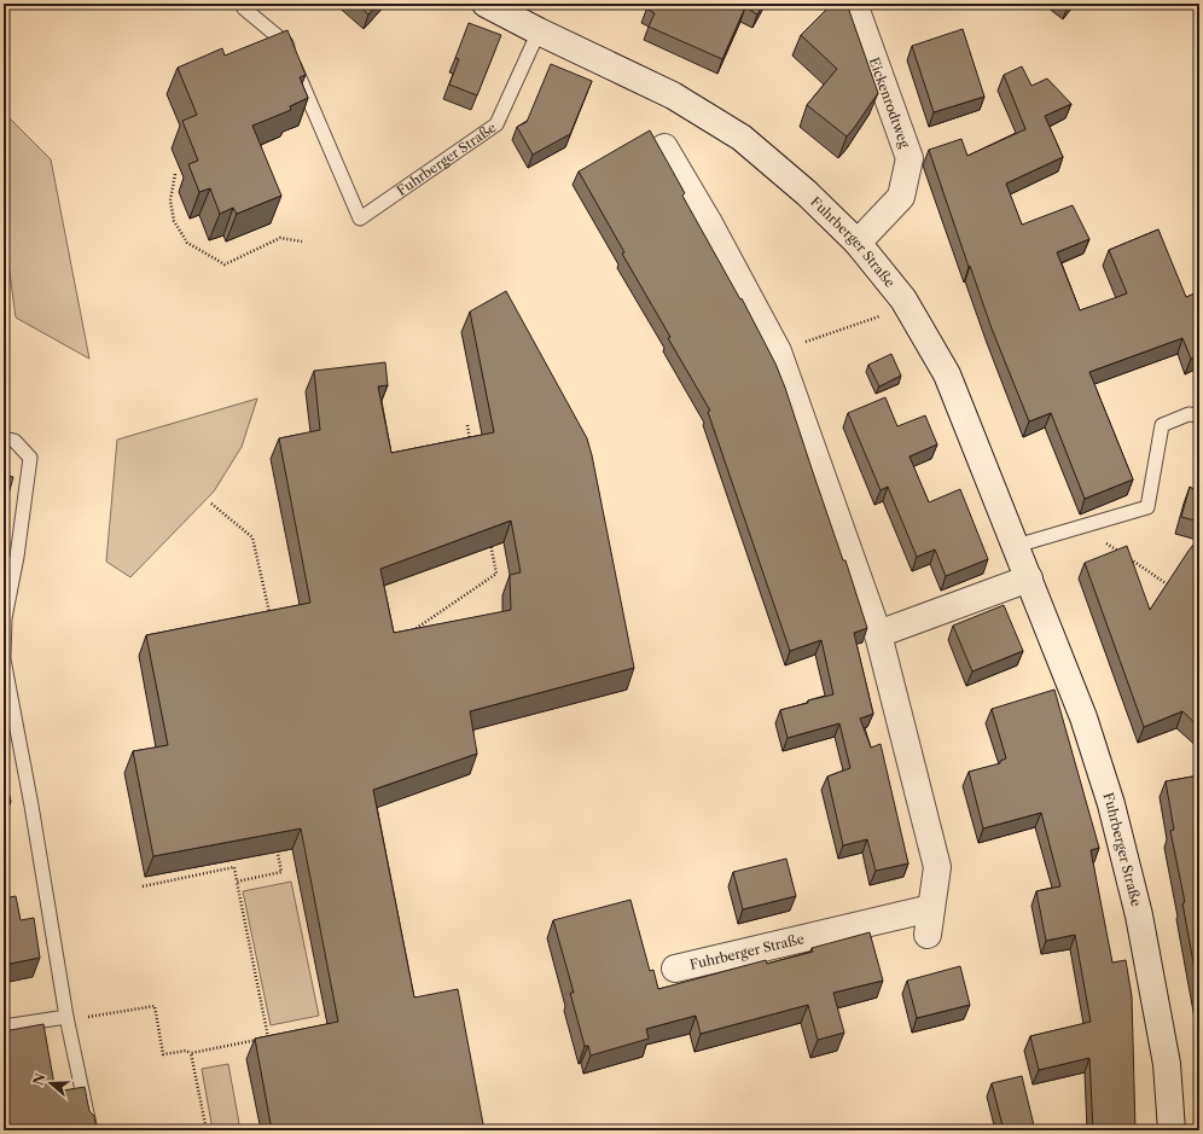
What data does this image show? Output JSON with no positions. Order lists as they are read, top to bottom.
{
  "streets": {
    "street": ["Eickenrodtweg", "Fuhrberger Straße"]
  },
  "crossings": [
    ["Eickenrodtweg", "Fuhrberger Straße"]
  ],
  "north": "left"
}
